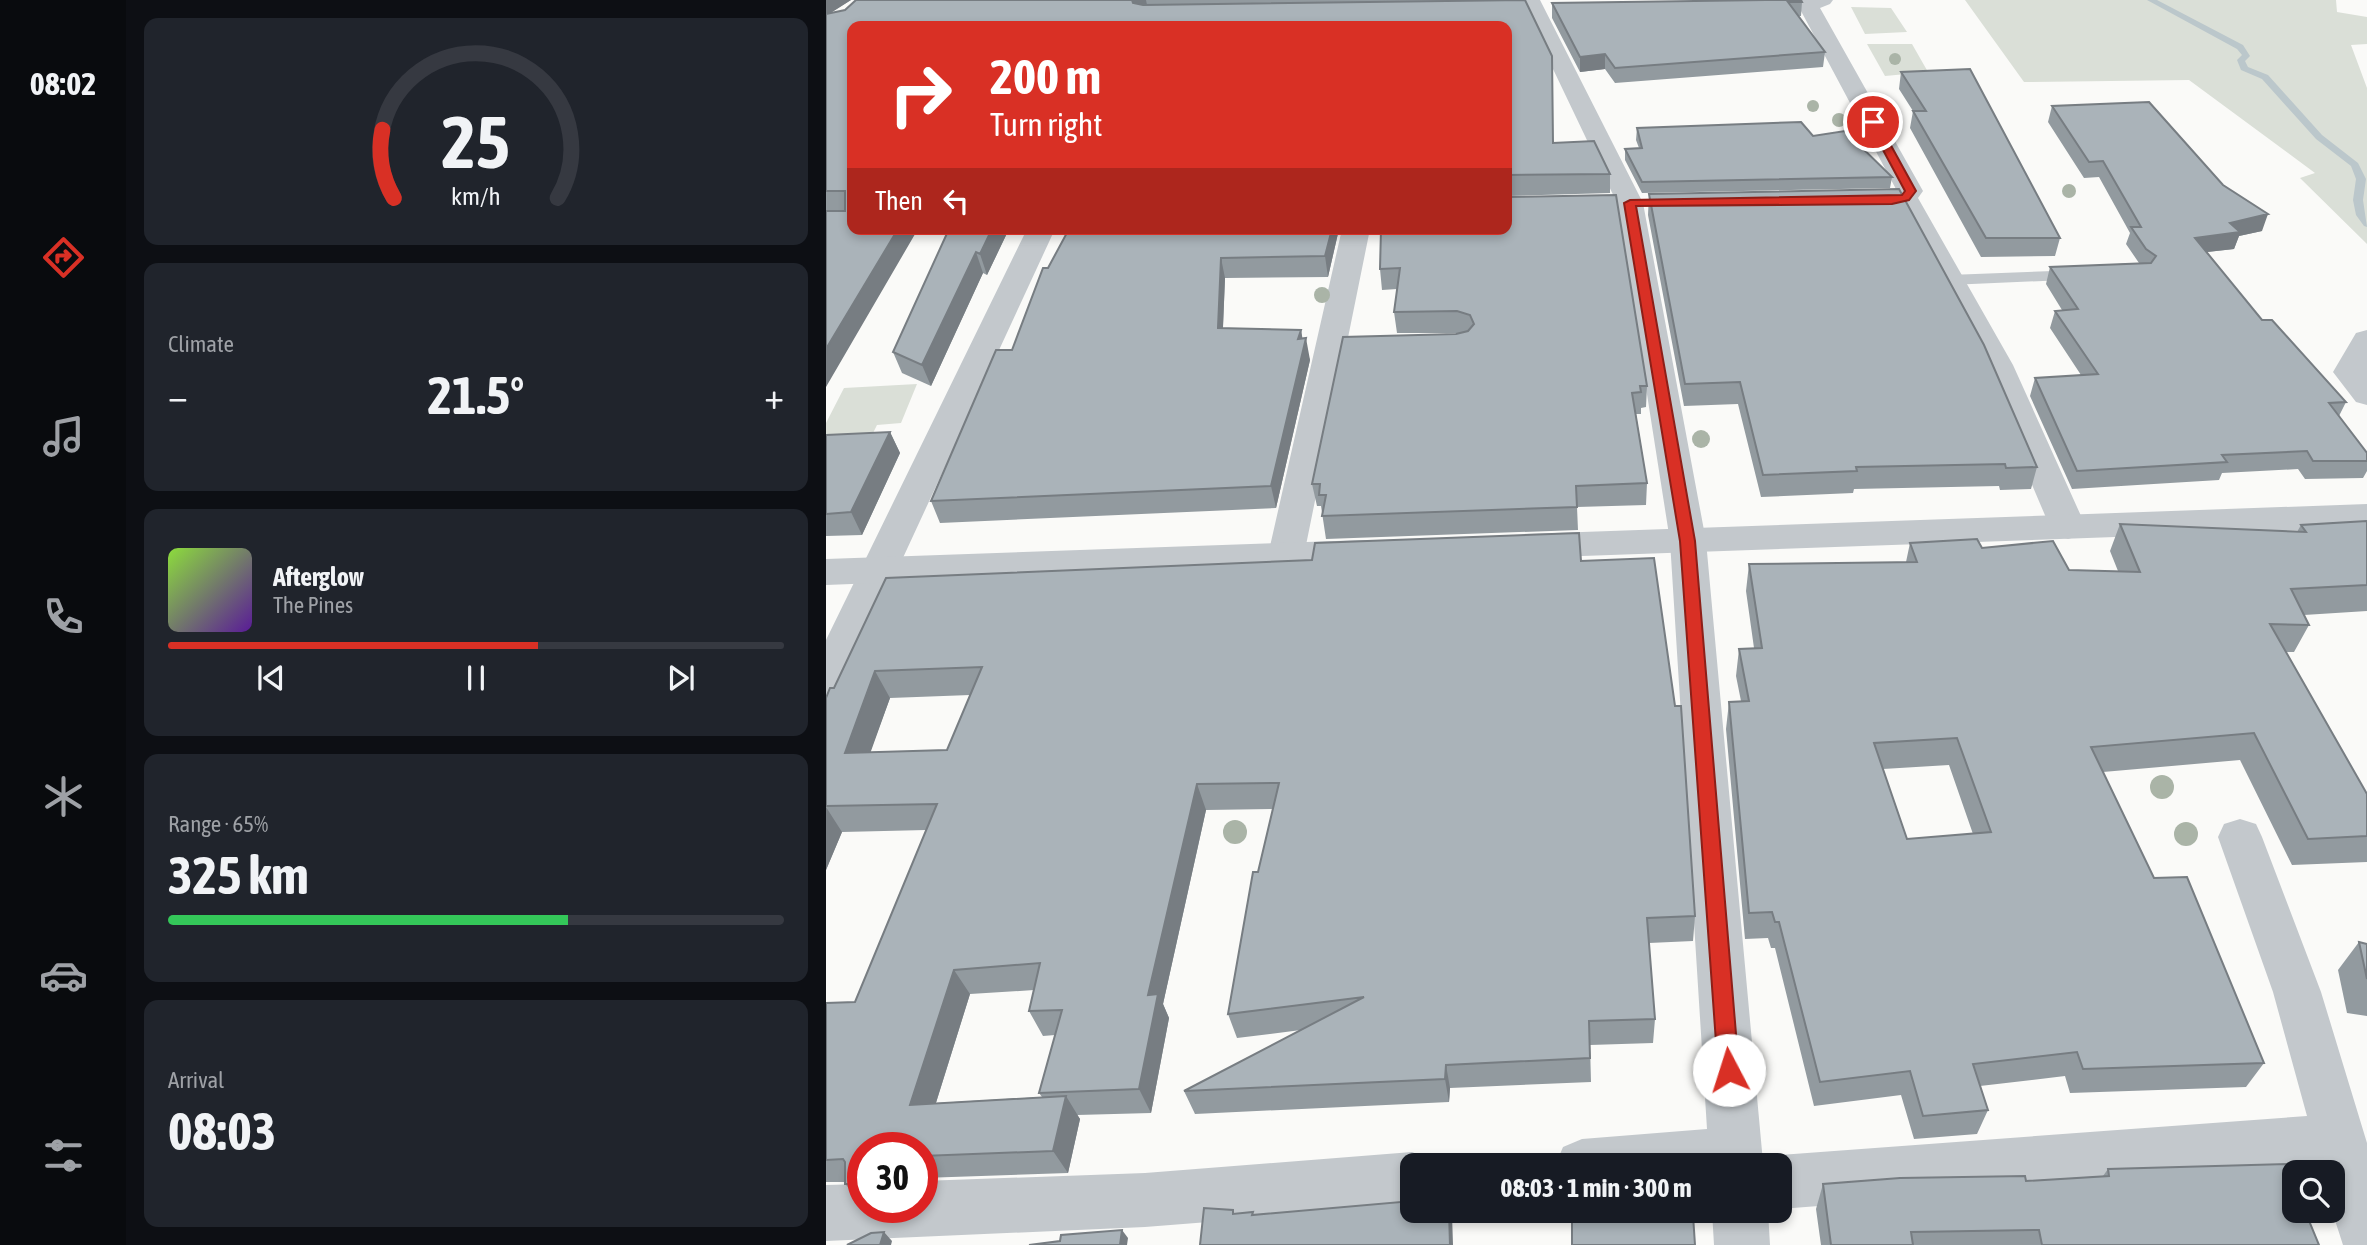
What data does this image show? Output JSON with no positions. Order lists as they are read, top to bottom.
{
  "page": {
    "tabs": "08:02",
    "turn": ["200 m", "Turn right"],
    "then": "Then",
    "tile": [
      "Climate",
      ["Range · 65%", "325 km"],
      ["Arrival", "08:03"]
    ],
    "heat": ["−", "21.5°", "+"],
    "song": ["Afterglow", "The Pines"],
    "limit": "30",
    "trip": "08:03 · 1 min · 300 m",
    "gauge": ["25", "km/h"]
  }
}
